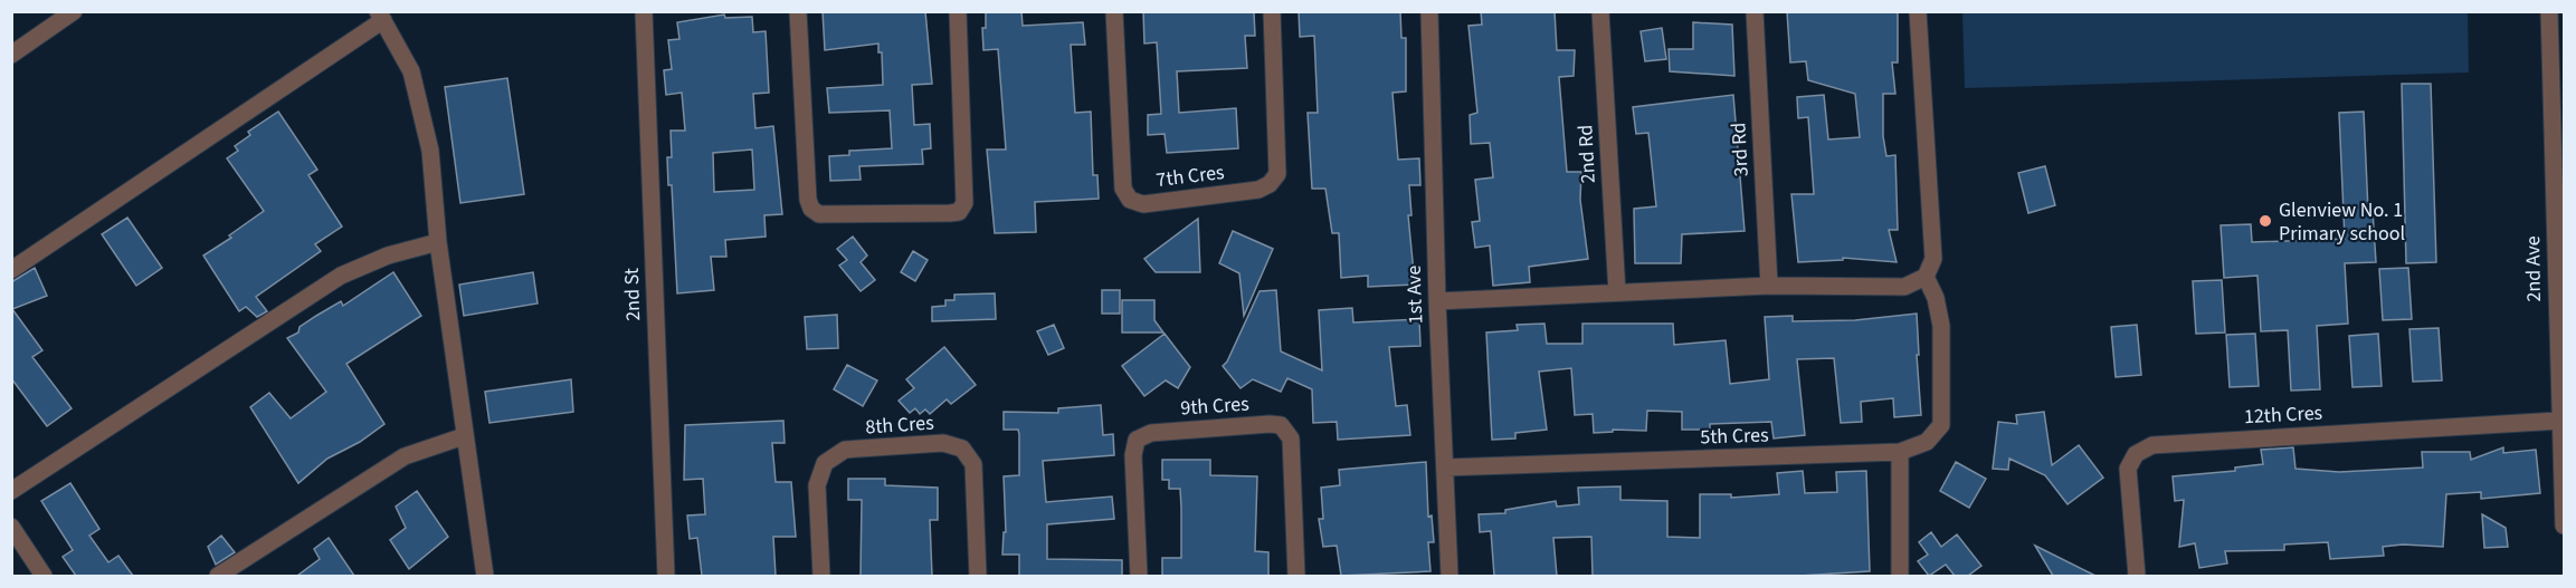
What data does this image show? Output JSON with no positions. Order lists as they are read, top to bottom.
{
  "streets": {
    "street": [
      "3rd Rd",
      "2nd Rd",
      "7th Cres",
      "2nd Ave",
      "2nd St",
      "1st Ave",
      "9th Cres",
      "12th Cres",
      "8th Cres",
      "5th Cres"
    ]
  },
  "crossings": [
    ["2nd Ave", "12th Cres"],
    ["1st Ave", "5th Cres"]
  ],
  "places": ["Glenview No. 1 Primary school"]
}
